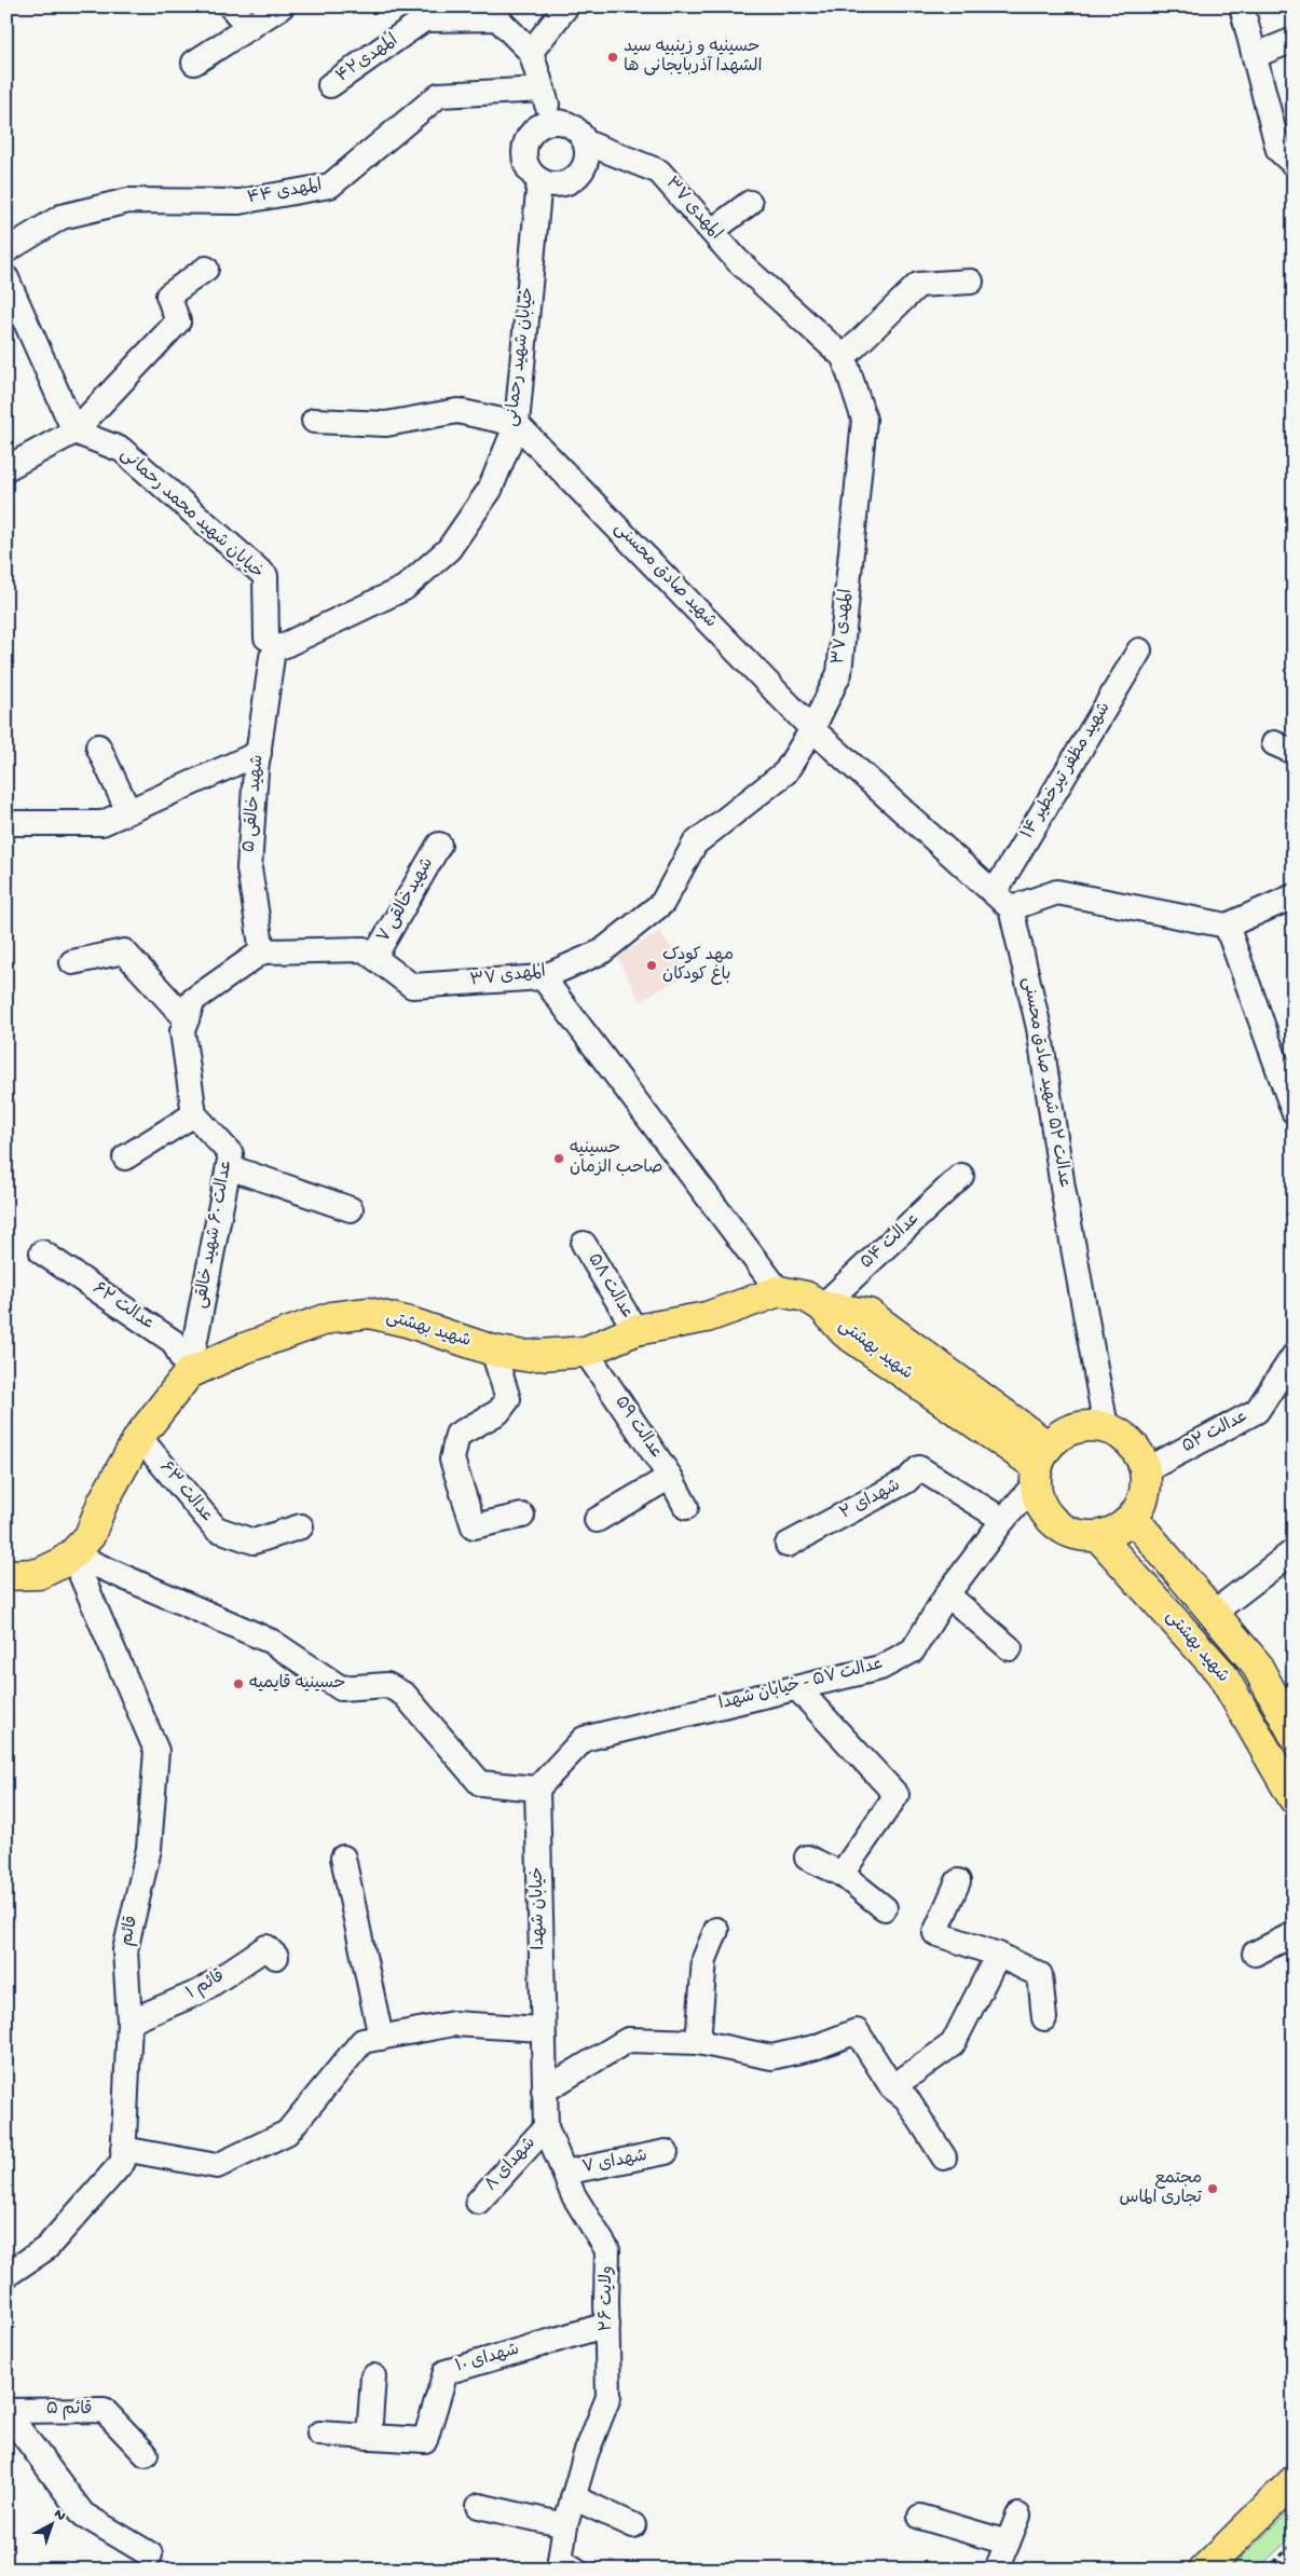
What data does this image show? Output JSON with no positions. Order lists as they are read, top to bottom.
{
  "streets": {
    "main road": ["شهید بهشتی"],
    "street": [
      "المهدی۴۲",
      "المهدی ۴۴",
      "المهدی ۳۷",
      "خیابان شهید رحمانی",
      "خیابان شهید محمد رحمانی",
      "شهید صادق محسنی",
      "شهید مظفر تیرخطیر ۱۴",
      "شهید خالقی ۵",
      "شهیدخالقی ۷",
      "عدالت ۵۲ شهید صادق محسنی",
      "عدالت ۶۰ شهید خالقی",
      "عدالت ۵۴",
      "عدالت ۵۸",
      "عدالت ۶۲",
      "عدالت ۵۹",
      "عدالت ۵۲",
      "عدالت ۶۳",
      "شهدای ۲",
      "عدالت ۵۷ - خیابان شهدا",
      "خیابان شهدا",
      "قائم",
      "قائم ۱",
      "شهدای ۷",
      "شهدای ۸",
      "ولایت ۲۶",
      "شهدای ۱۰",
      "قائم ۵"
    ]
  },
  "crossings": [
    ["المهدی ۳۷", "خیابان شهید رحمانی"],
    ["المهدی ۳۷", "شهید صادق محسنی"],
    ["المهدی ۳۷", "شهیدخالقی ۷"],
    ["خیابان شهید رحمانی", "خیابان شهید محمد رحمانی"],
    ["خیابان شهید رحمانی", "شهید صادق محسنی"],
    ["خیابان شهید رحمانی", "شهید خالقی ۵"],
    ["خیابان شهید محمد رحمانی", "شهید خالقی ۵"],
    ["شهید مظفر تیرخطیر ۱۴", "عدالت ۵۲ شهید صادق محسنی"],
    ["عدالت ۵۲ شهید صادق محسنی", "شهید بهشتی"],
    ["عدالت ۵۲ شهید صادق محسنی", "عدالت ۵۲"],
    ["عدالت ۵۲ شهید صادق محسنی", "عدالت ۵۷ - خیابان شهدا"],
    ["عدالت ۶۰ شهید خالقی", "عدالت ۶۲"],
    ["عدالت ۶۰ شهید خالقی", "شهید بهشتی"],
    ["عدالت ۵۴", "شهید بهشتی"],
    ["عدالت ۵۸", "شهید بهشتی"],
    ["عدالت ۶۲", "شهید بهشتی"],
    ["شهید بهشتی", "عدالت ۵۹"],
    ["شهید بهشتی", "عدالت ۵۲"],
    ["شهید بهشتی", "عدالت ۶۳"],
    ["شهید بهشتی", "عدالت ۵۷ - خیابان شهدا"],
    ["شهید بهشتی", "قائم"],
    ["عدالت ۵۲", "عدالت ۵۷ - خیابان شهدا"],
    ["شهدای ۲", "عدالت ۵۷ - خیابان شهدا"],
    ["عدالت ۵۷ - خیابان شهدا", "خیابان شهدا"],
    ["خیابان شهدا", "ولایت ۲۶"],
    ["قائم", "قائم ۱"],
    ["شهدای ۷", "ولایت ۲۶"],
    ["شهدای ۸", "ولایت ۲۶"],
    ["ولایت ۲۶", "شهدای ۱۰"]
  ],
  "places": [
    "حسینیه و زینبیه سید الشهدا آذربایجانی ها",
    "مهد کودک باغ کودکان",
    "حسینیه صاحب الزمان",
    "حسینیه قایمیه",
    "مجتمع تجاری الماس"
  ],
  "north": "top right"
}
